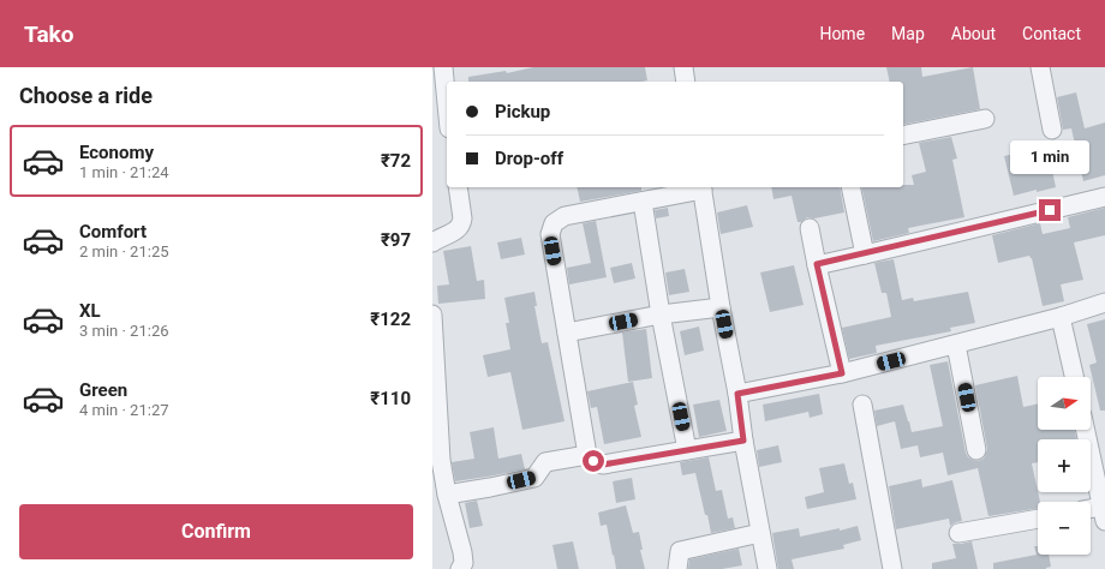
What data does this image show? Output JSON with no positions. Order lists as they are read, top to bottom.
{
  "north": "right",
  "page": {
    "header": "Tako",
    "nav": [
      "Home",
      "Map",
      "About",
      "Contact"
    ],
    "heading": "Choose a ride",
    "banner": ["Pickup", "Drop-off"],
    "list": [
      {
        "name": "Economy",
        "note": "1 min · 21:24",
        "value": "₹72"
      },
      {
        "name": "Comfort",
        "note": "2 min · 21:25",
        "value": "₹97"
      },
      {
        "name": "XL",
        "note": "3 min · 21:26",
        "value": "₹122"
      },
      {
        "name": "Green",
        "note": "4 min · 21:27",
        "value": "₹110"
      }
    ],
    "bubble": "1 min",
    "map_buttons": ["+", "−"],
    "buttons": "Confirm"
  }
}
